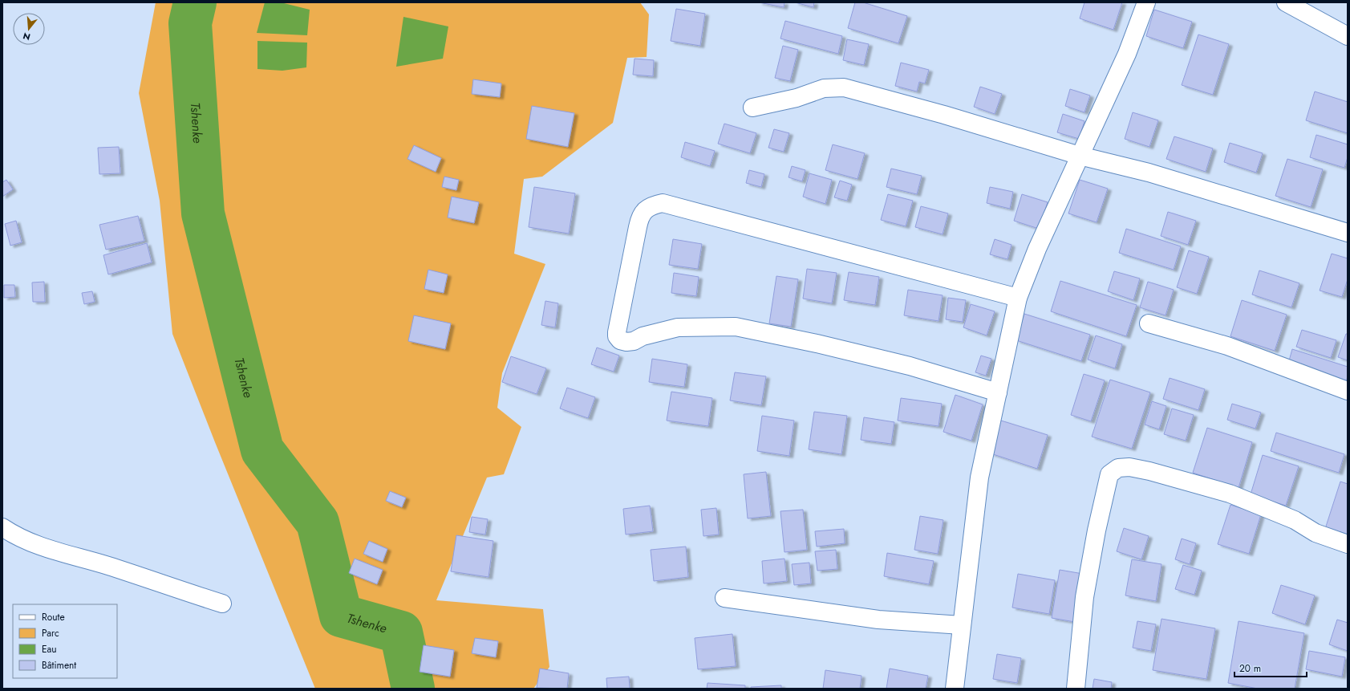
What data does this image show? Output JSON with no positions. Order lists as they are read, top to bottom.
{
  "water": ["Tshenke"],
  "legend": [
    "Route",
    "Parc",
    "Eau",
    "Bâtiment"
  ],
  "scale_bar": "20 m",
  "north": "bottom"
}
